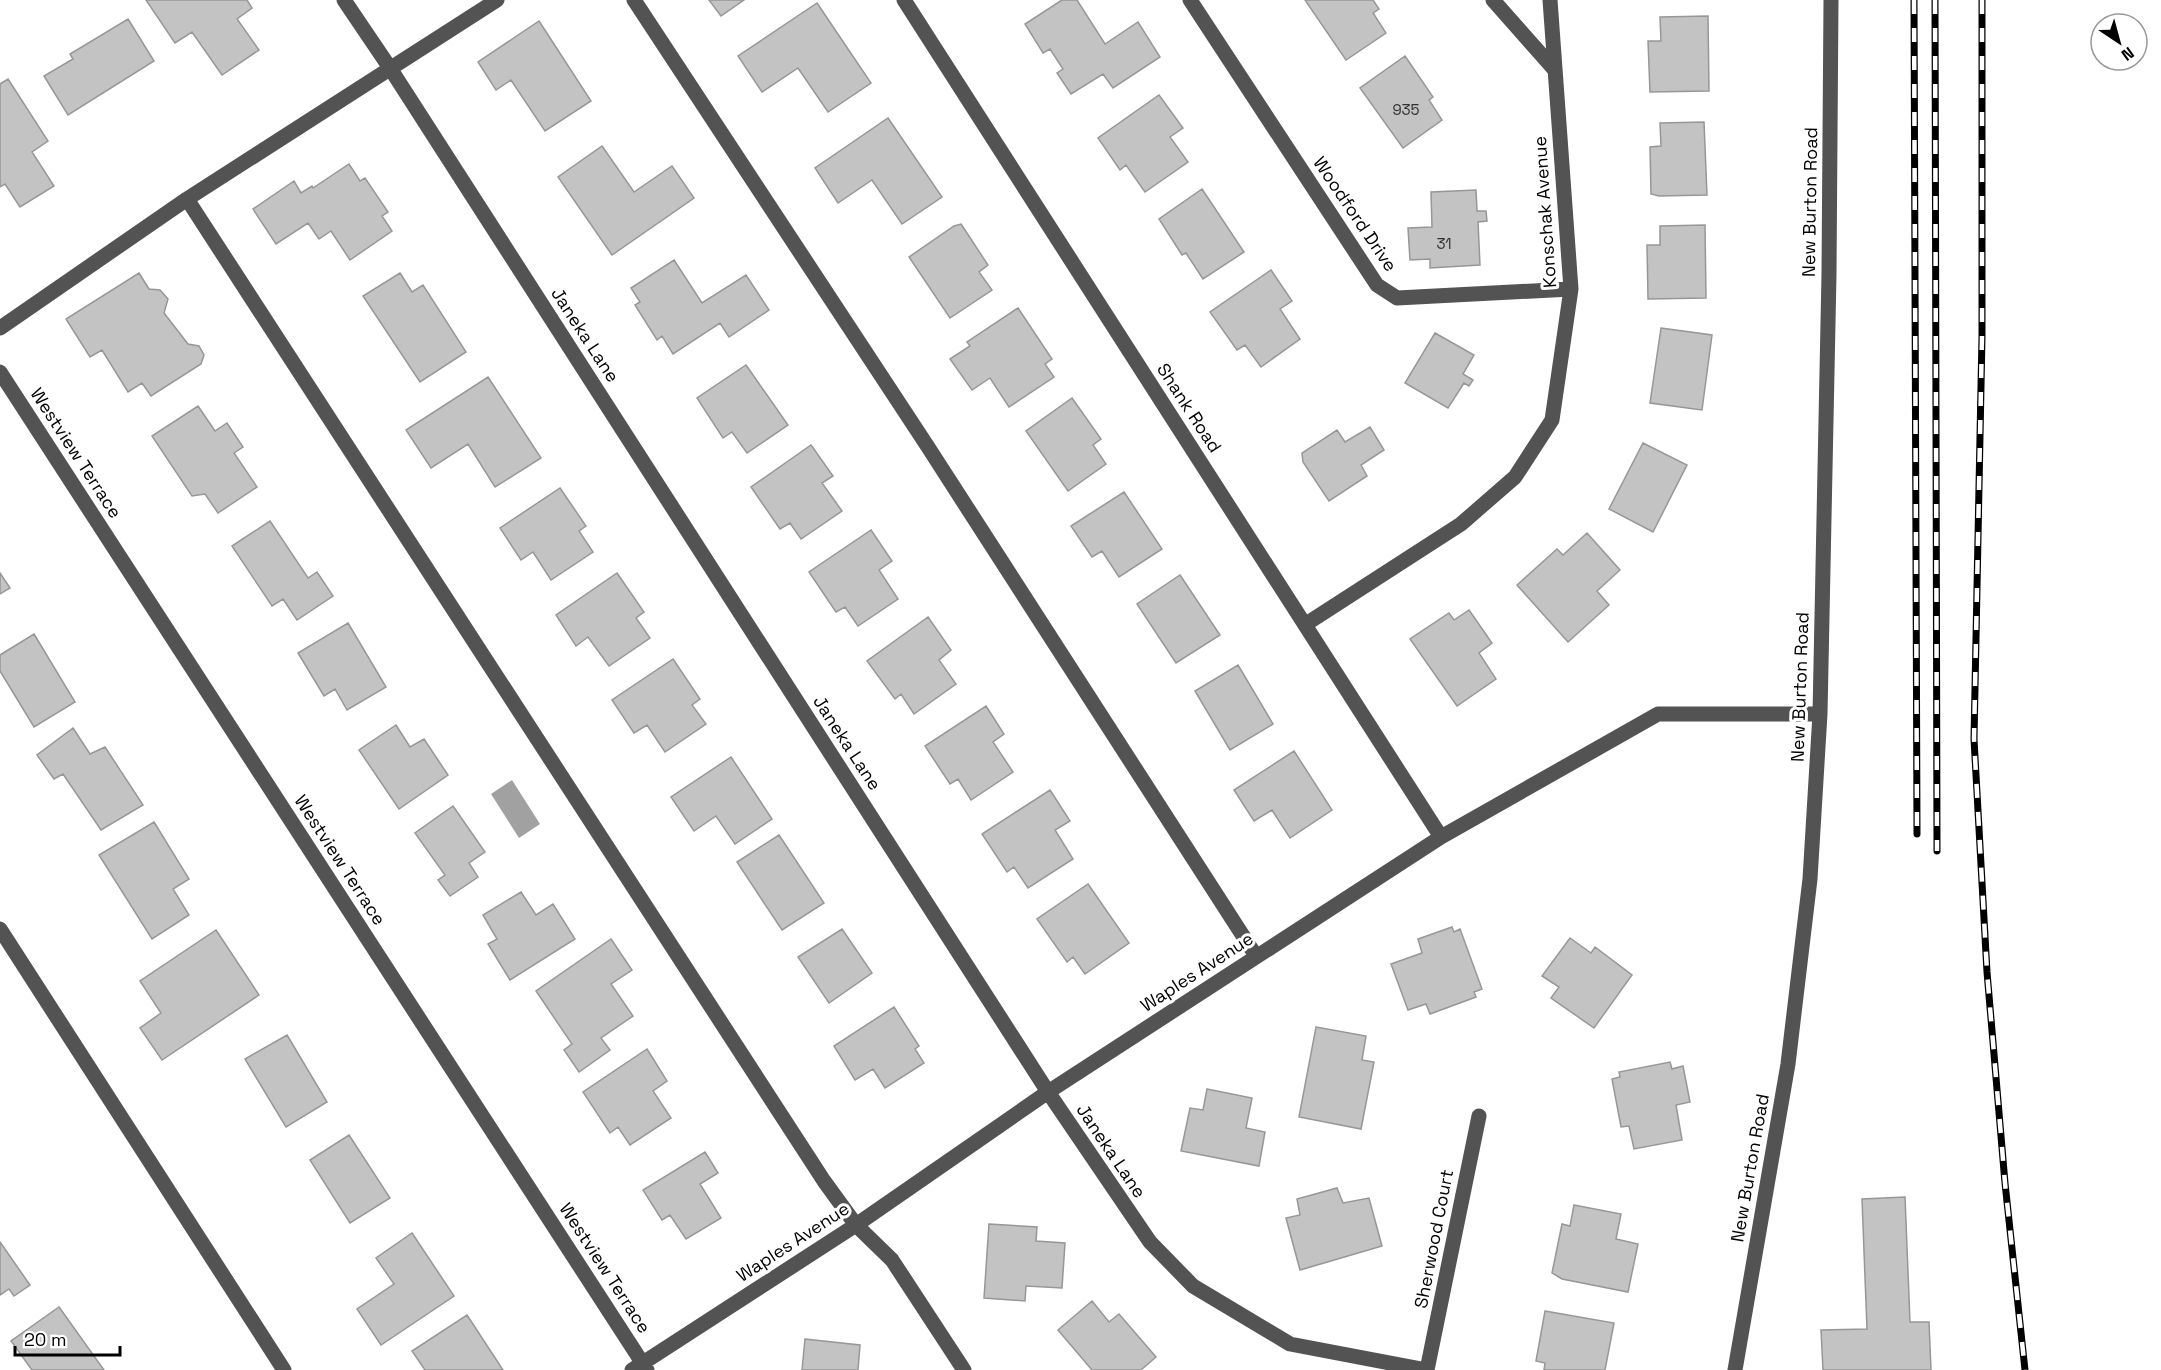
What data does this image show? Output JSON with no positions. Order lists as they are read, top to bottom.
{
  "streets": {
    "street": [
      "New Burton Road",
      "Konschak Avenue",
      "Woodford Drive",
      "Janeka Lane",
      "Shank Road",
      "Westview Terrace",
      "Waples Avenue",
      "Sherwood Court"
    ]
  },
  "crossings": [
    ["New Burton Road", "Waples Avenue"],
    ["Konschak Avenue", "Woodford Drive"],
    ["Konschak Avenue", "Shank Road"],
    ["Janeka Lane", "Waples Avenue"],
    ["Janeka Lane", "Sherwood Court"],
    ["Shank Road", "Waples Avenue"],
    ["Westview Terrace", "Waples Avenue"]
  ],
  "house_numbers": ["935", "31"],
  "scale_bar": "20 m",
  "north": "bottom right"
}
